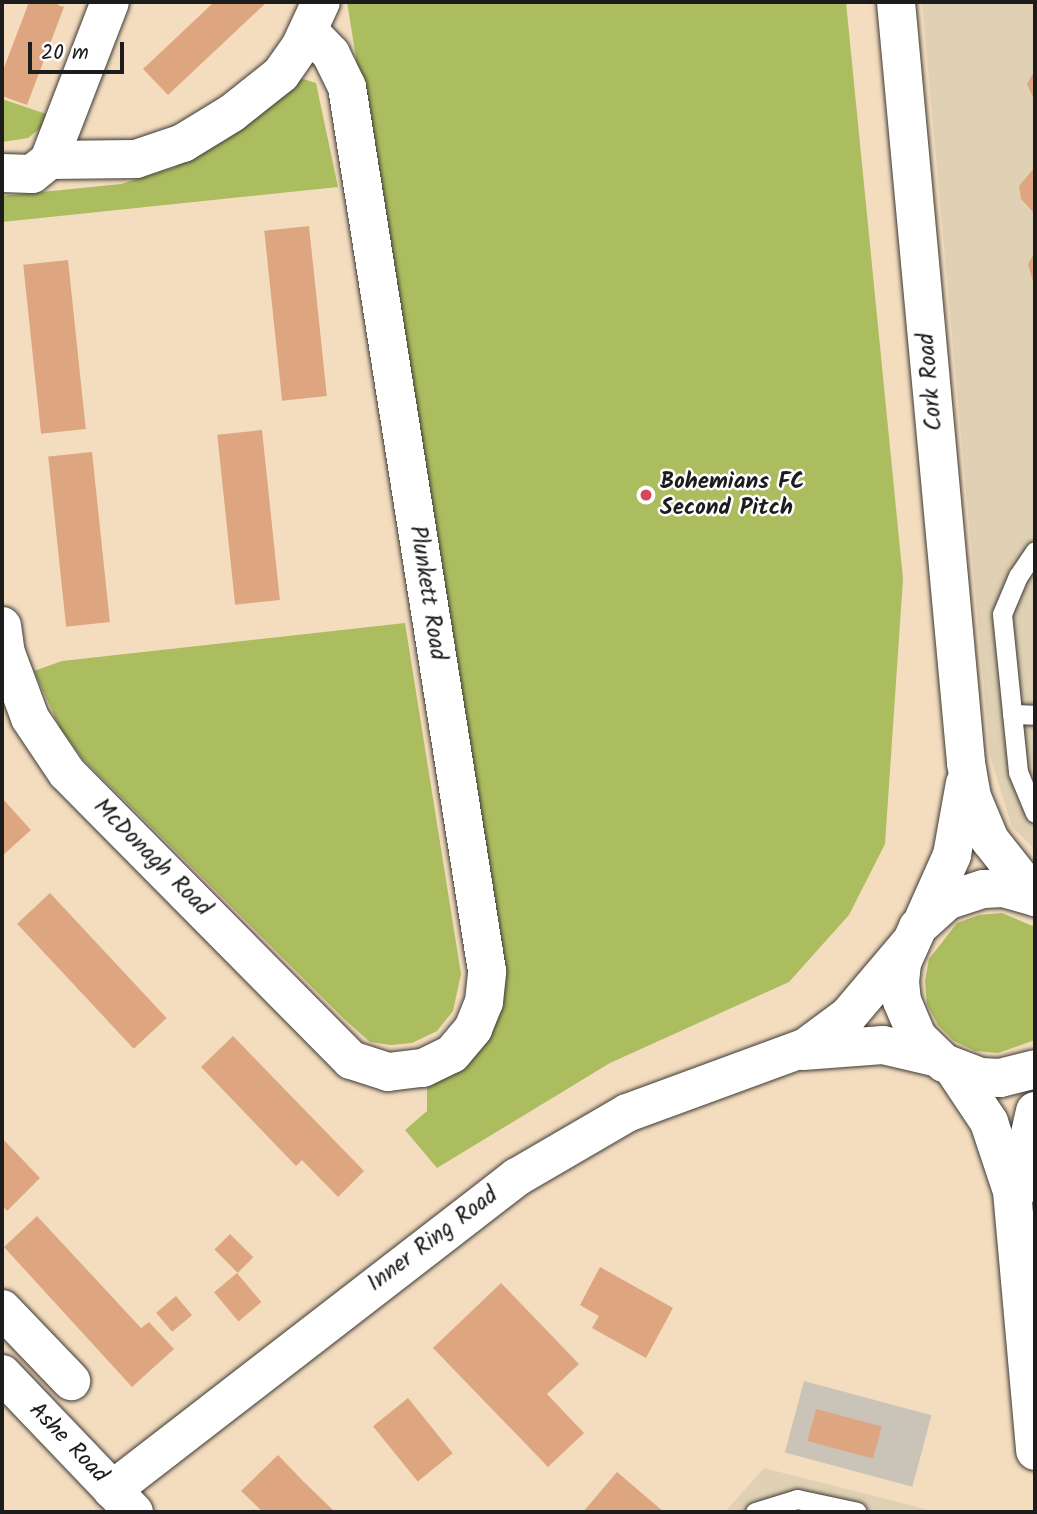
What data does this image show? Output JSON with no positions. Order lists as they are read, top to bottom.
{
  "streets": {
    "main road": [
      "Cork Road",
      "Plunkett Road",
      "McDonagh Road",
      "Inner Ring Road",
      "Ashe Road"
    ]
  },
  "crossings": [
    ["Plunkett Road", "McDonagh Road"],
    ["Inner Ring Road", "Ashe Road"]
  ],
  "places": ["Bohemians FC Second Pitch"],
  "scale_bar": "20 m"
}
